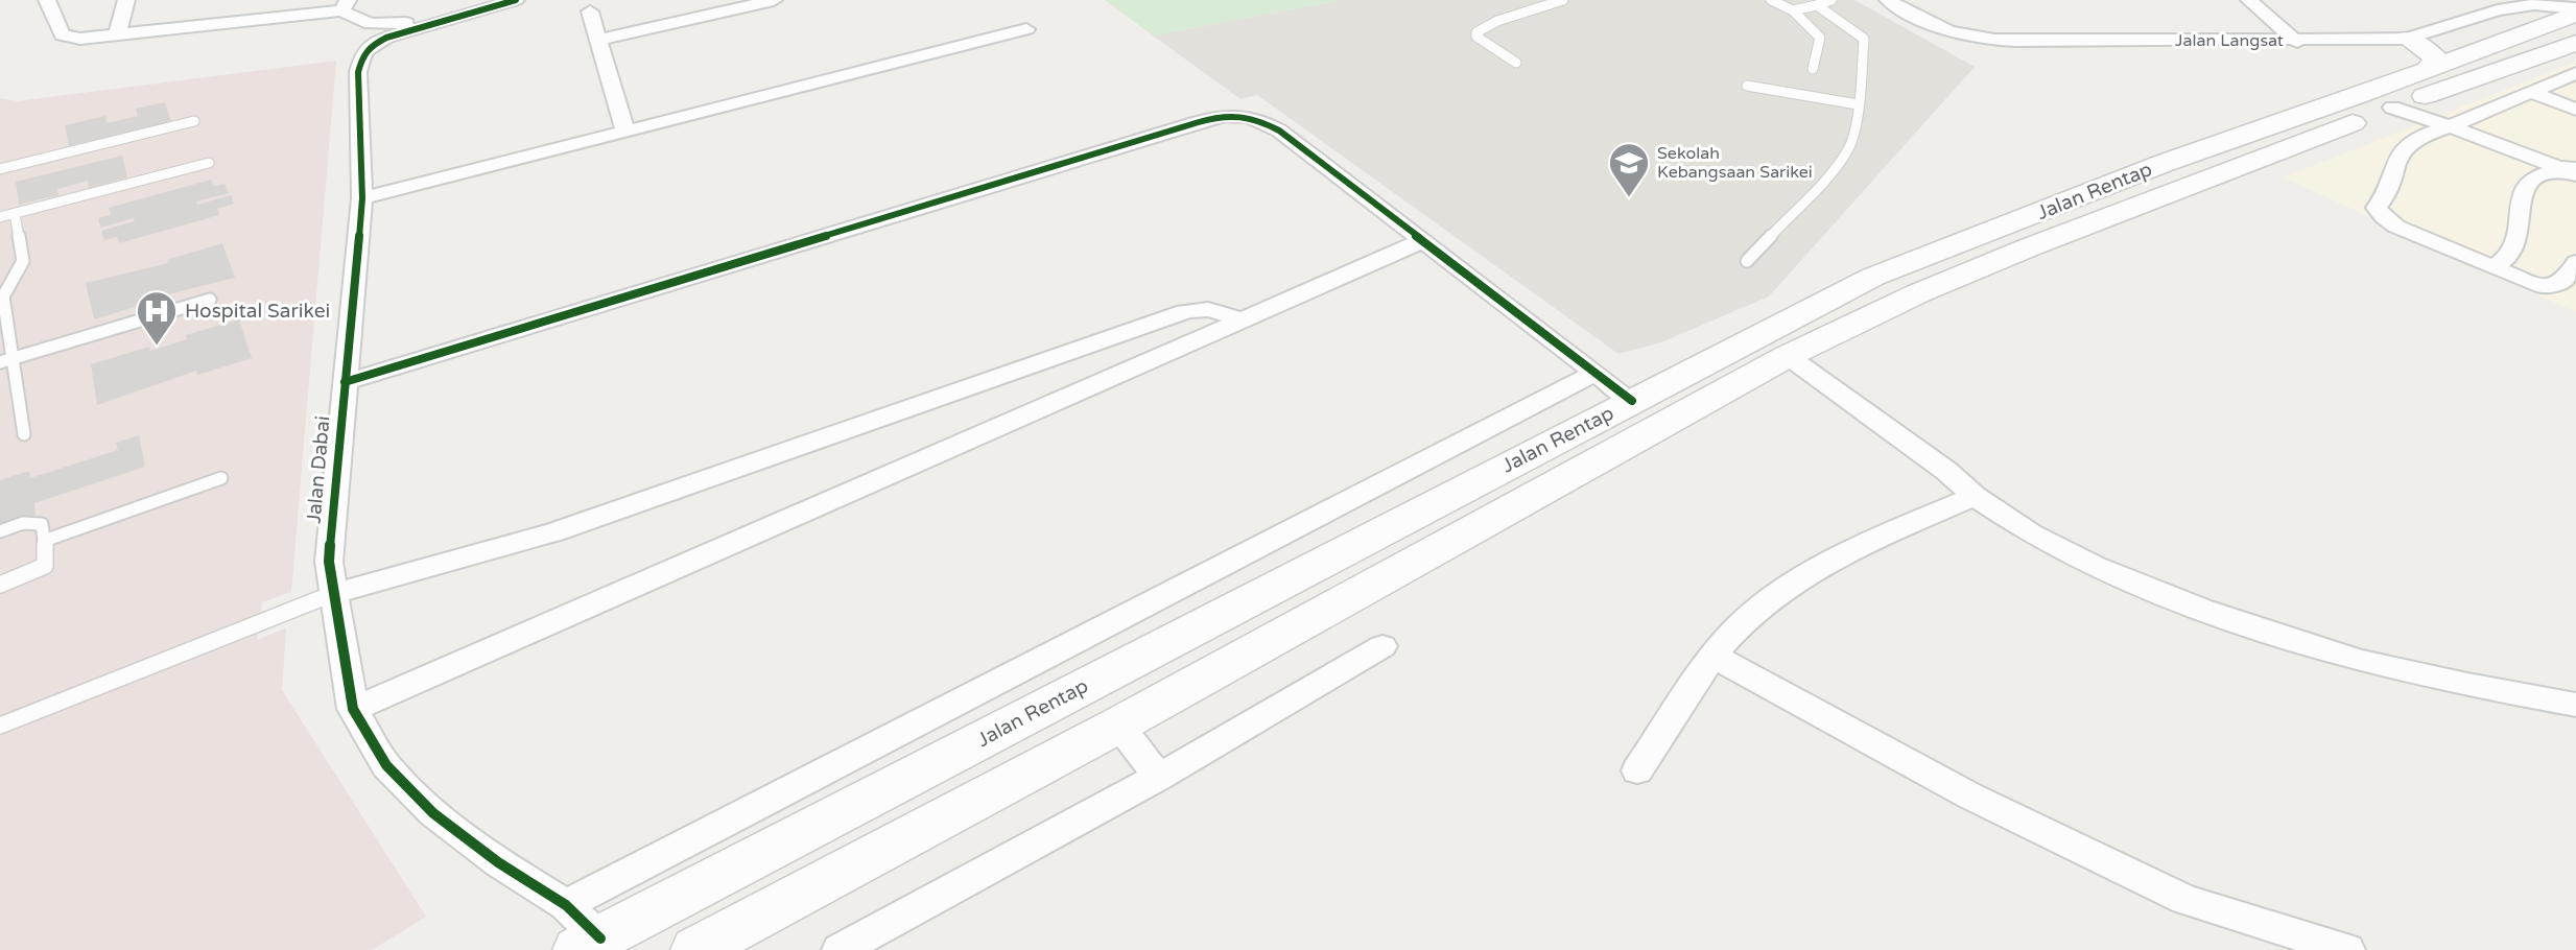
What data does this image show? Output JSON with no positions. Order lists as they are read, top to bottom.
{
  "streets": {
    "main road": ["Jalan Rentap"],
    "street": ["Jalan Langsat", "Jalan Dabai"]
  },
  "crossings": [
    ["Jalan Rentap", "Jalan Dabai"]
  ],
  "places": {
    "school or university": ["Sekolah Kebangsaan Sarikei"],
    "hospital": ["Hospital Sarikei"]
  }
}
